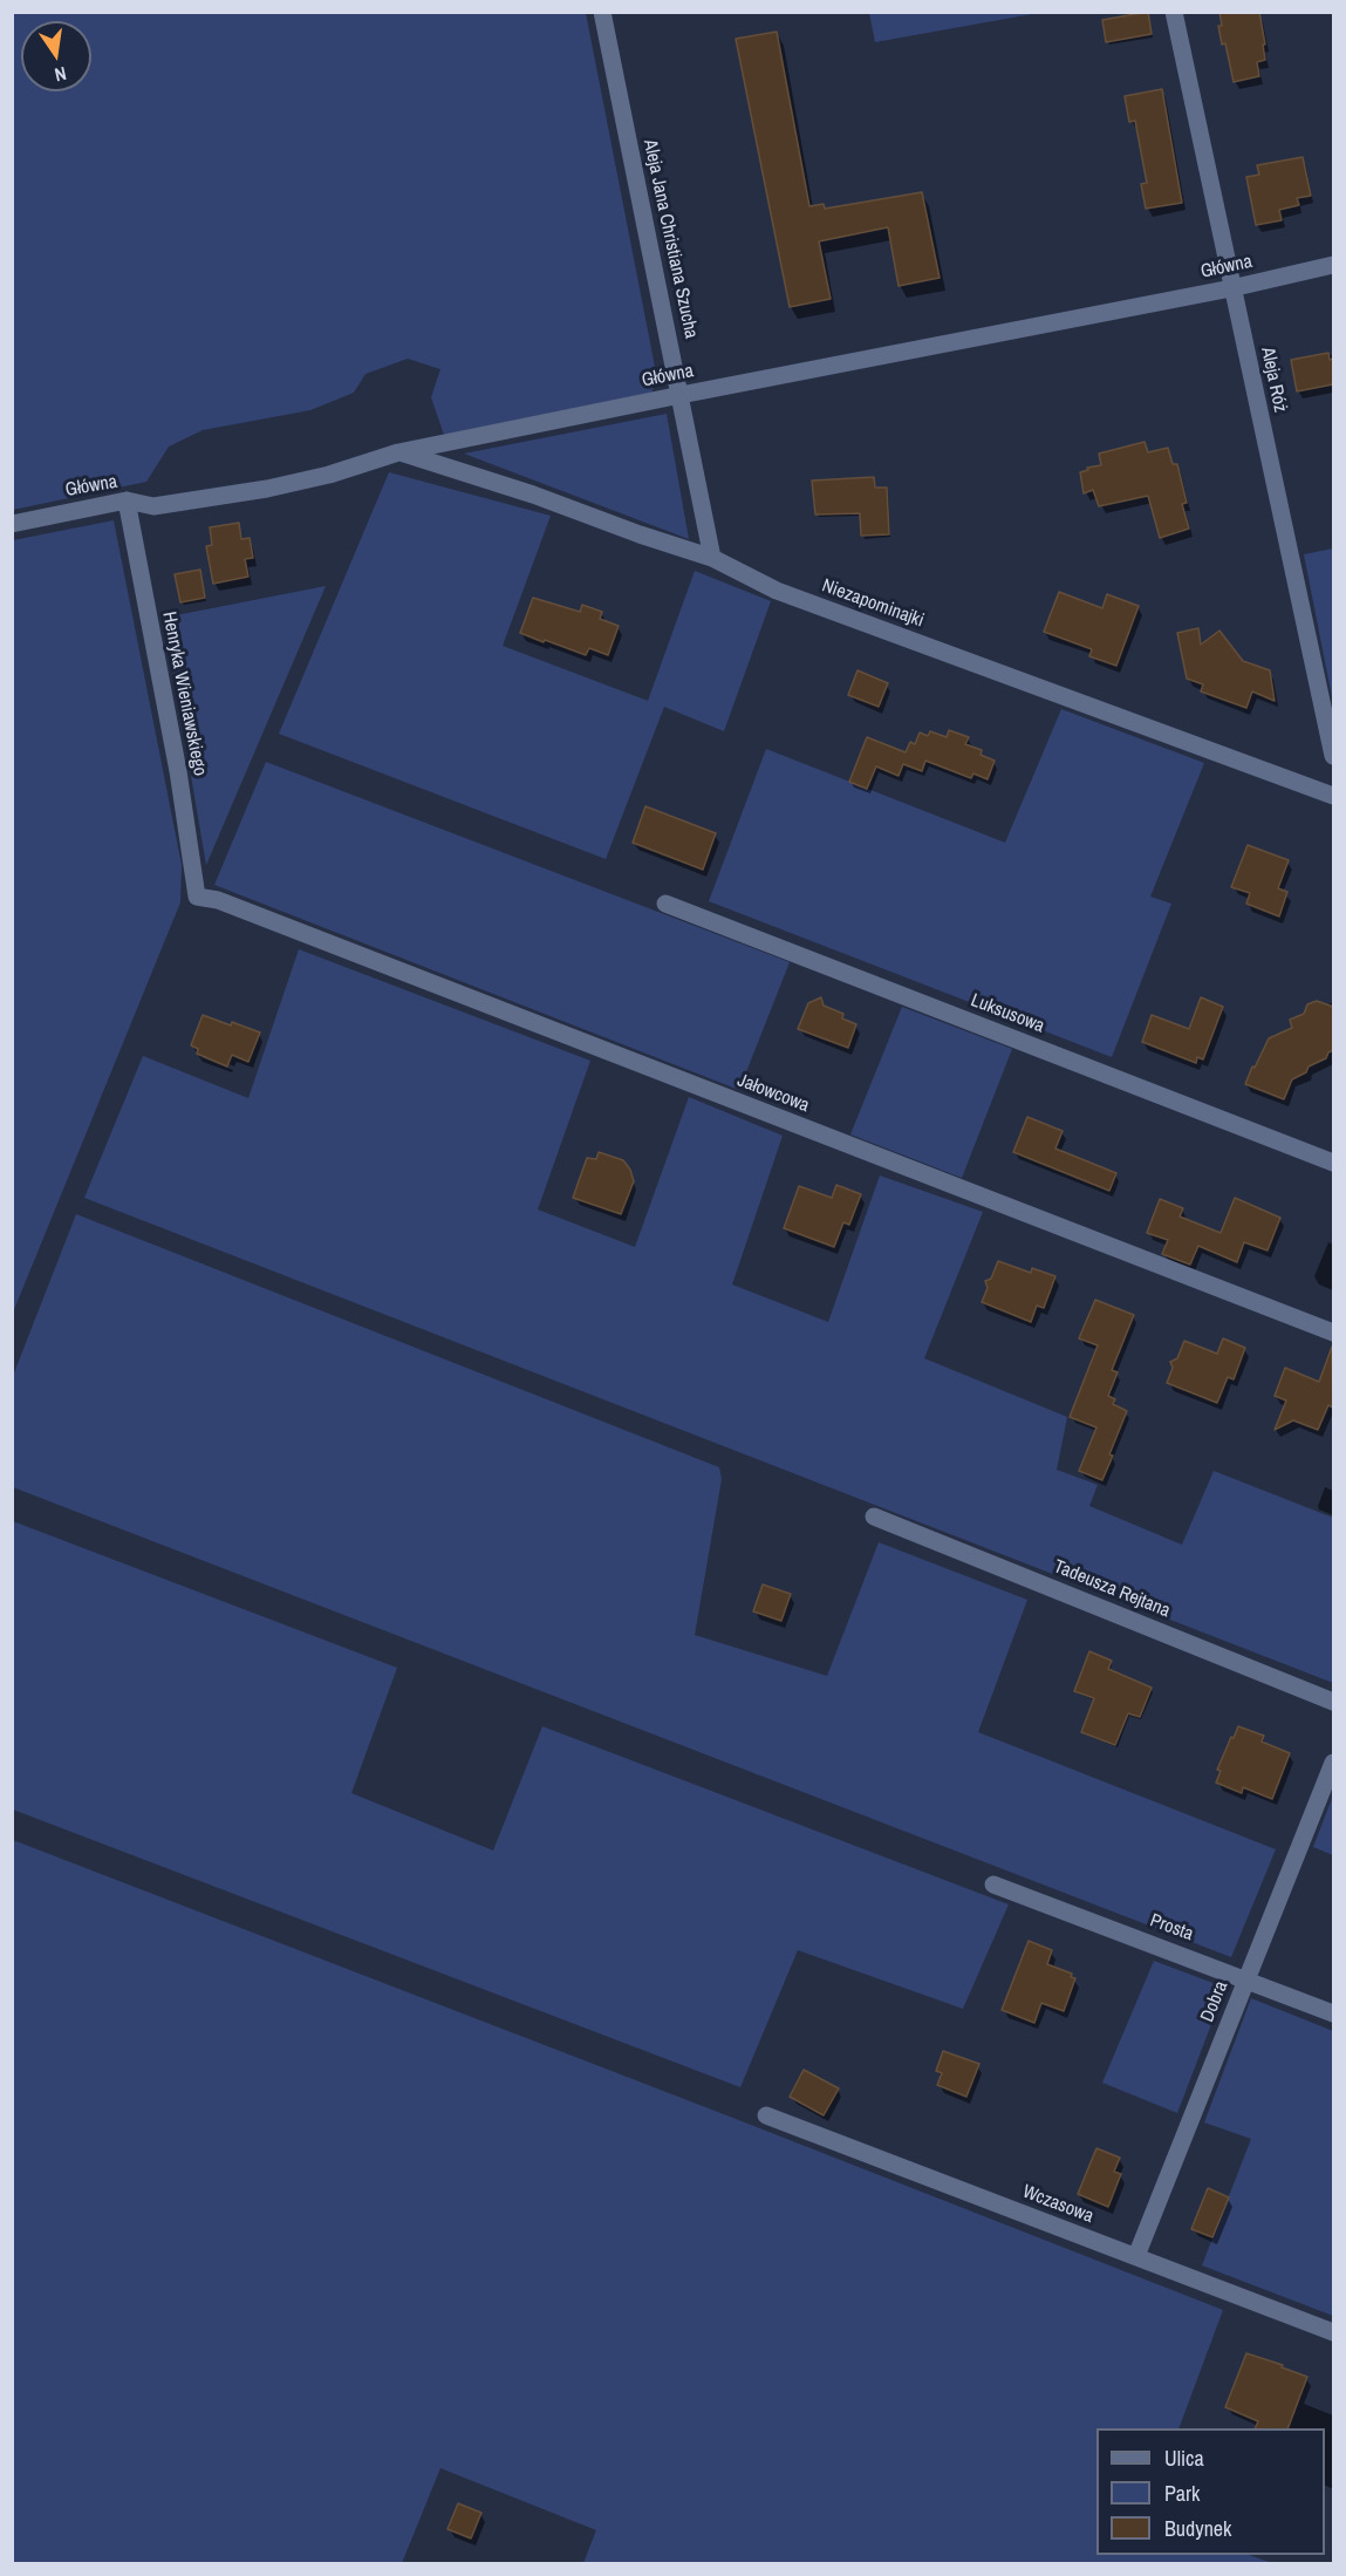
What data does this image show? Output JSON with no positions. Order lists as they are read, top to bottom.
{
  "streets": {
    "street": [
      "Aleja Jana Christiana Szucha",
      "Główna",
      "Aleja Róż",
      "Niezapominajki",
      "Henryka Wieniawskiego",
      "Luksusowa",
      "Jałowcowa",
      "Tadeusza Rejtana",
      "Prosta",
      "Dobra",
      "Wczasowa"
    ]
  },
  "crossings": [
    ["Aleja Jana Christiana Szucha", "Główna"],
    ["Aleja Jana Christiana Szucha", "Niezapominajki"],
    ["Główna", "Aleja Róż"],
    ["Główna", "Niezapominajki"],
    ["Główna", "Henryka Wieniawskiego"],
    ["Henryka Wieniawskiego", "Jałowcowa"],
    ["Prosta", "Dobra"],
    ["Dobra", "Wczasowa"]
  ],
  "legend": ["Ulica", "Park", "Budynek"],
  "north": "bottom"
}
